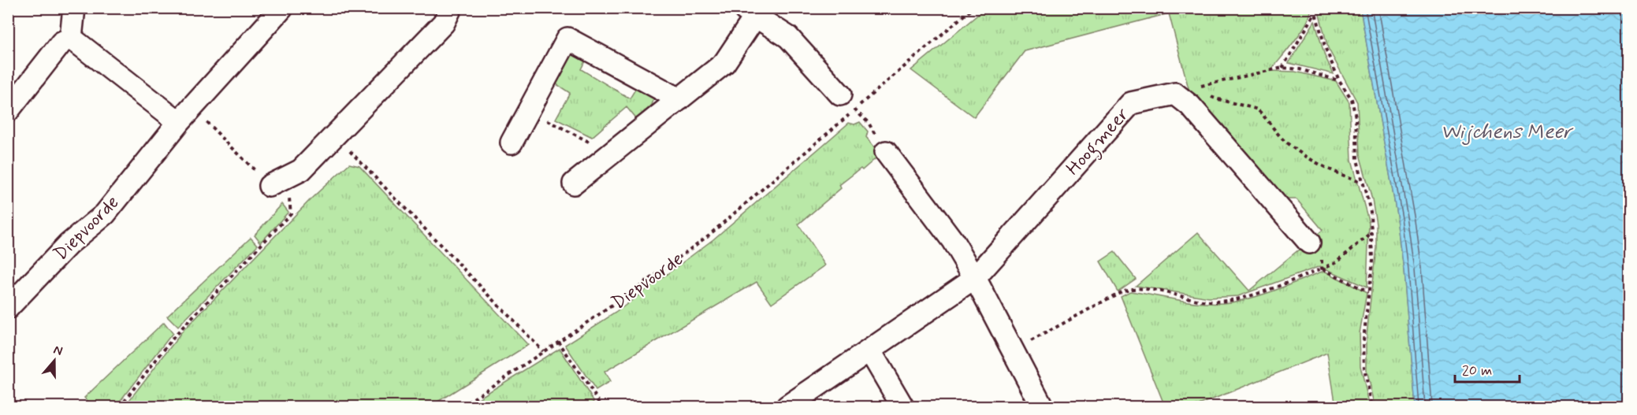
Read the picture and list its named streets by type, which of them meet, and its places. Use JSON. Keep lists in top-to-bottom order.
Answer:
{
  "streets": {
    "street": ["Hoogmeer", "Diepvoorde"]
  },
  "water": ["Wijchens Meer"],
  "scale_bar": "20 m",
  "north": "top"
}
